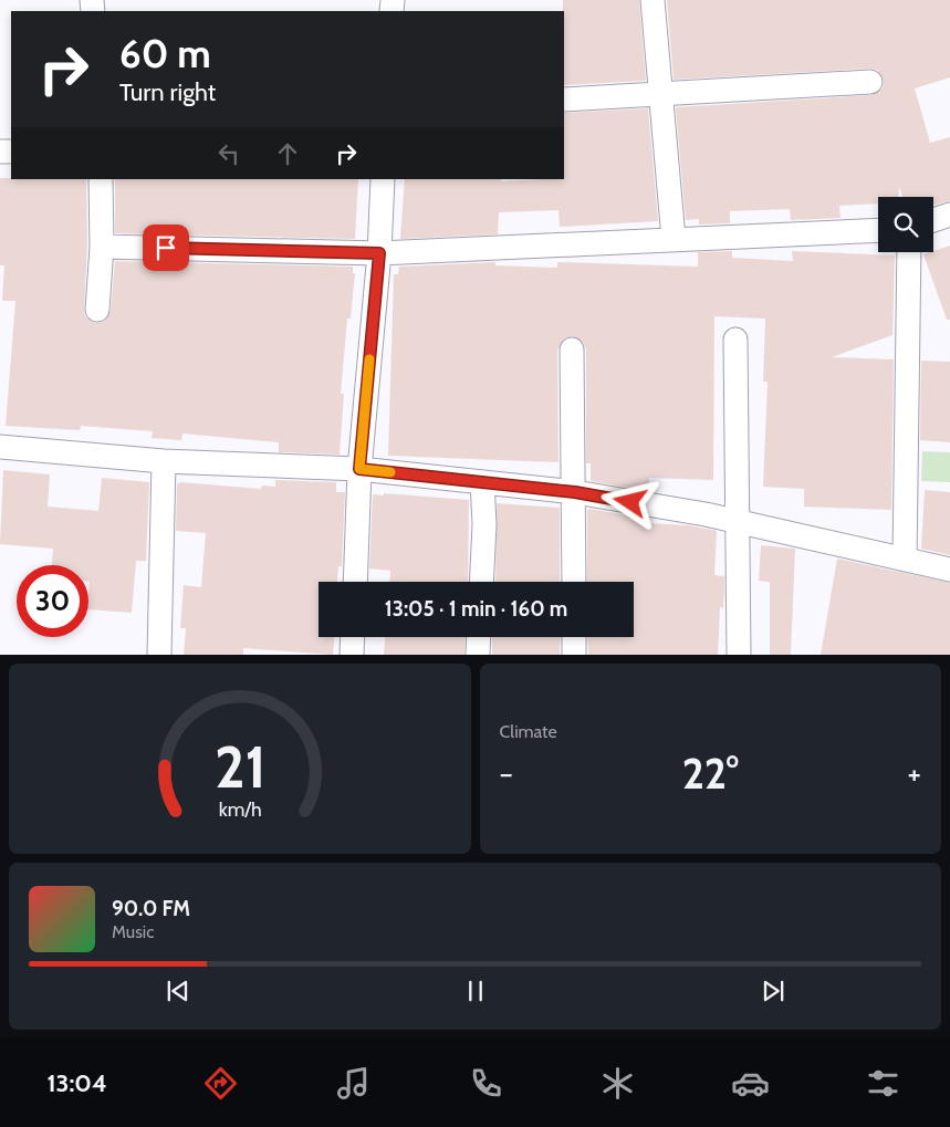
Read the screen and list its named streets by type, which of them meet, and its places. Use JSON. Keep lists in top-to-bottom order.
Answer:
{
  "page": {
    "turn": ["60 m", "Turn right"],
    "limit": "30",
    "trip": "13:05 · 1 min · 160 m",
    "tile": "Climate",
    "heat": ["−", "22°", "+"],
    "song": ["90.0 FM", "Music"],
    "tabs": "13:04",
    "gauge": ["21", "km/h"]
  }
}
